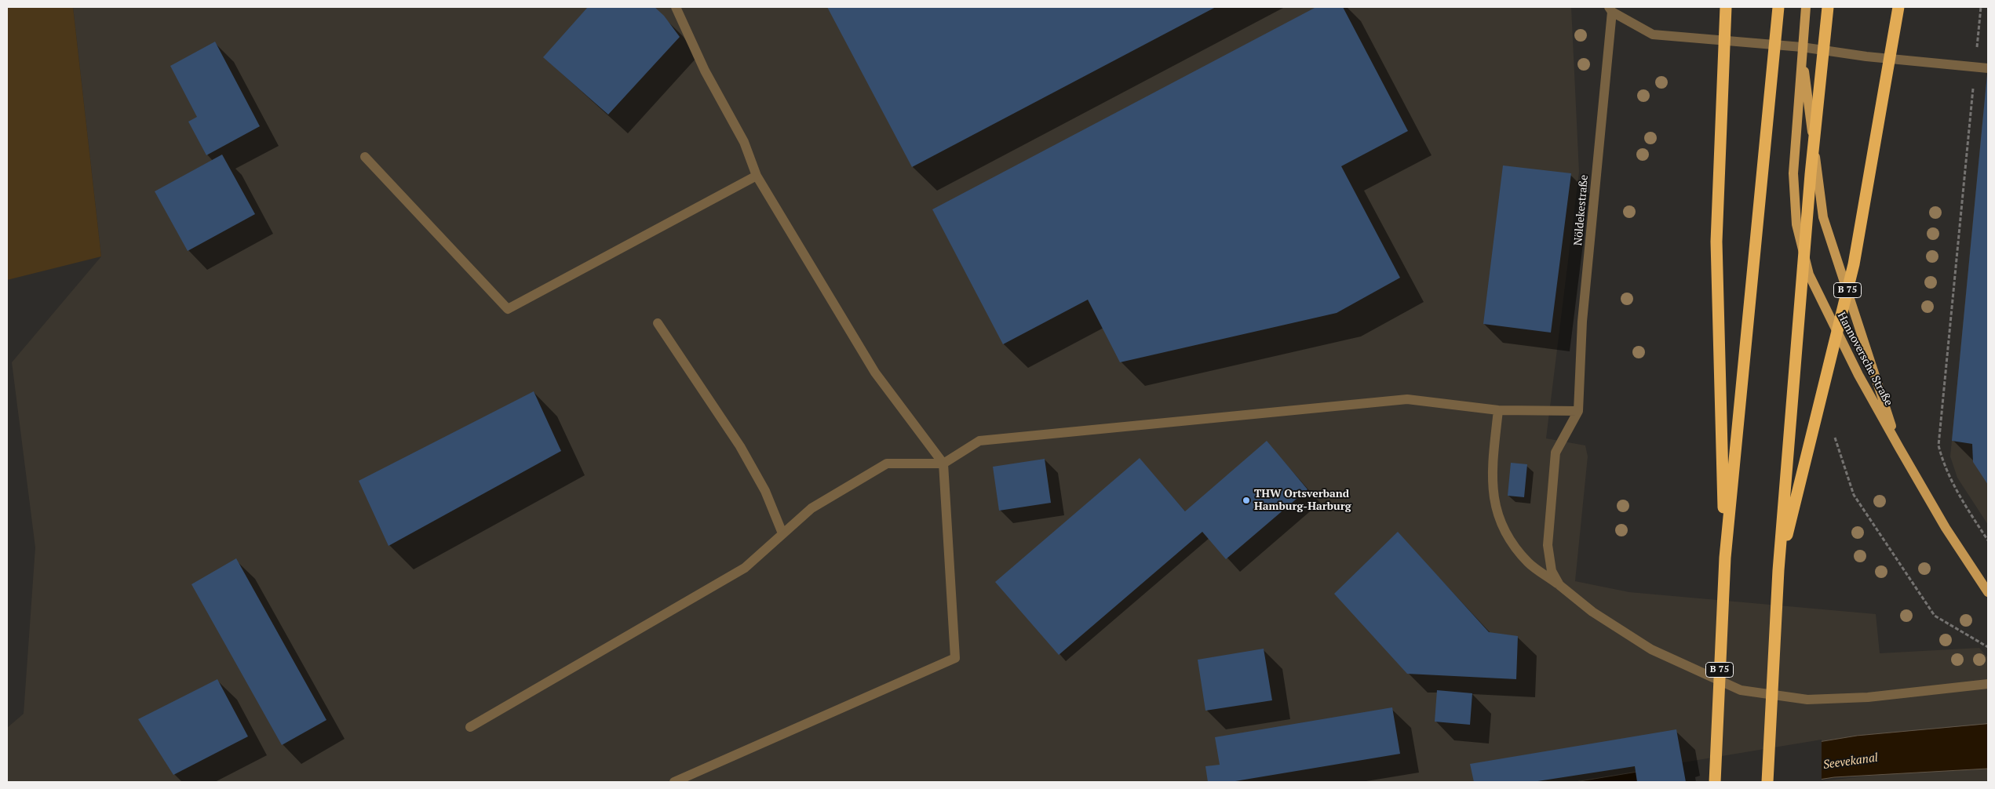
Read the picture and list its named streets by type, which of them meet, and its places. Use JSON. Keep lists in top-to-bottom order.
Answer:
{
  "streets": {
    "highway": ["B 75"],
    "main road": ["Hannoversche Straße"],
    "street": ["Nöldekestraße"]
  },
  "crossings": [
    ["Nöldekestraße", "Hannoversche Straße"]
  ],
  "water": ["Seevekanal"],
  "places": ["THW Ortsverband Hamburg-Harburg"]
}
